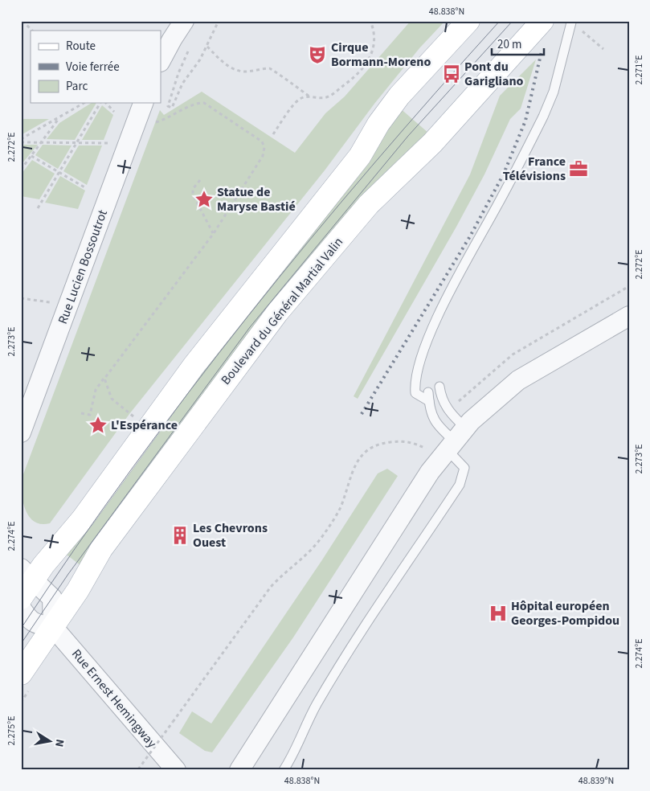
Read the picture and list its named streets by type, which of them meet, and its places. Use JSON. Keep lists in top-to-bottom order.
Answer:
{
  "streets": {
    "main road": ["Boulevard du Général Martial Valin"],
    "street": ["Rue Lucien Bossoutrot", "Rue Ernest Hemingway"]
  },
  "crossings": [
    ["Boulevard du Général Martial Valin", "Rue Ernest Hemingway"]
  ],
  "places": {
    "theatre": ["Cirque Bormann-Moreno"],
    "bus stop": ["Pont du Garigliano"],
    "office": ["France Télévisions"],
    "place": ["Statue de Maryse Bastié", "L'Espérance"],
    "building": ["Les Chevrons Ouest"],
    "hospital": ["Hôpital européen Georges-Pompidou"]
  },
  "legend": ["Route", "Voie ferrée", "Parc"],
  "scale_bar": "20 m",
  "north": "right",
  "coordinates": [
    "48.838°N",
    "2.271°E",
    "2.272°E",
    "2.273°E",
    "2.274°E",
    "2.275°E",
    "48.839°N"
  ]
}
